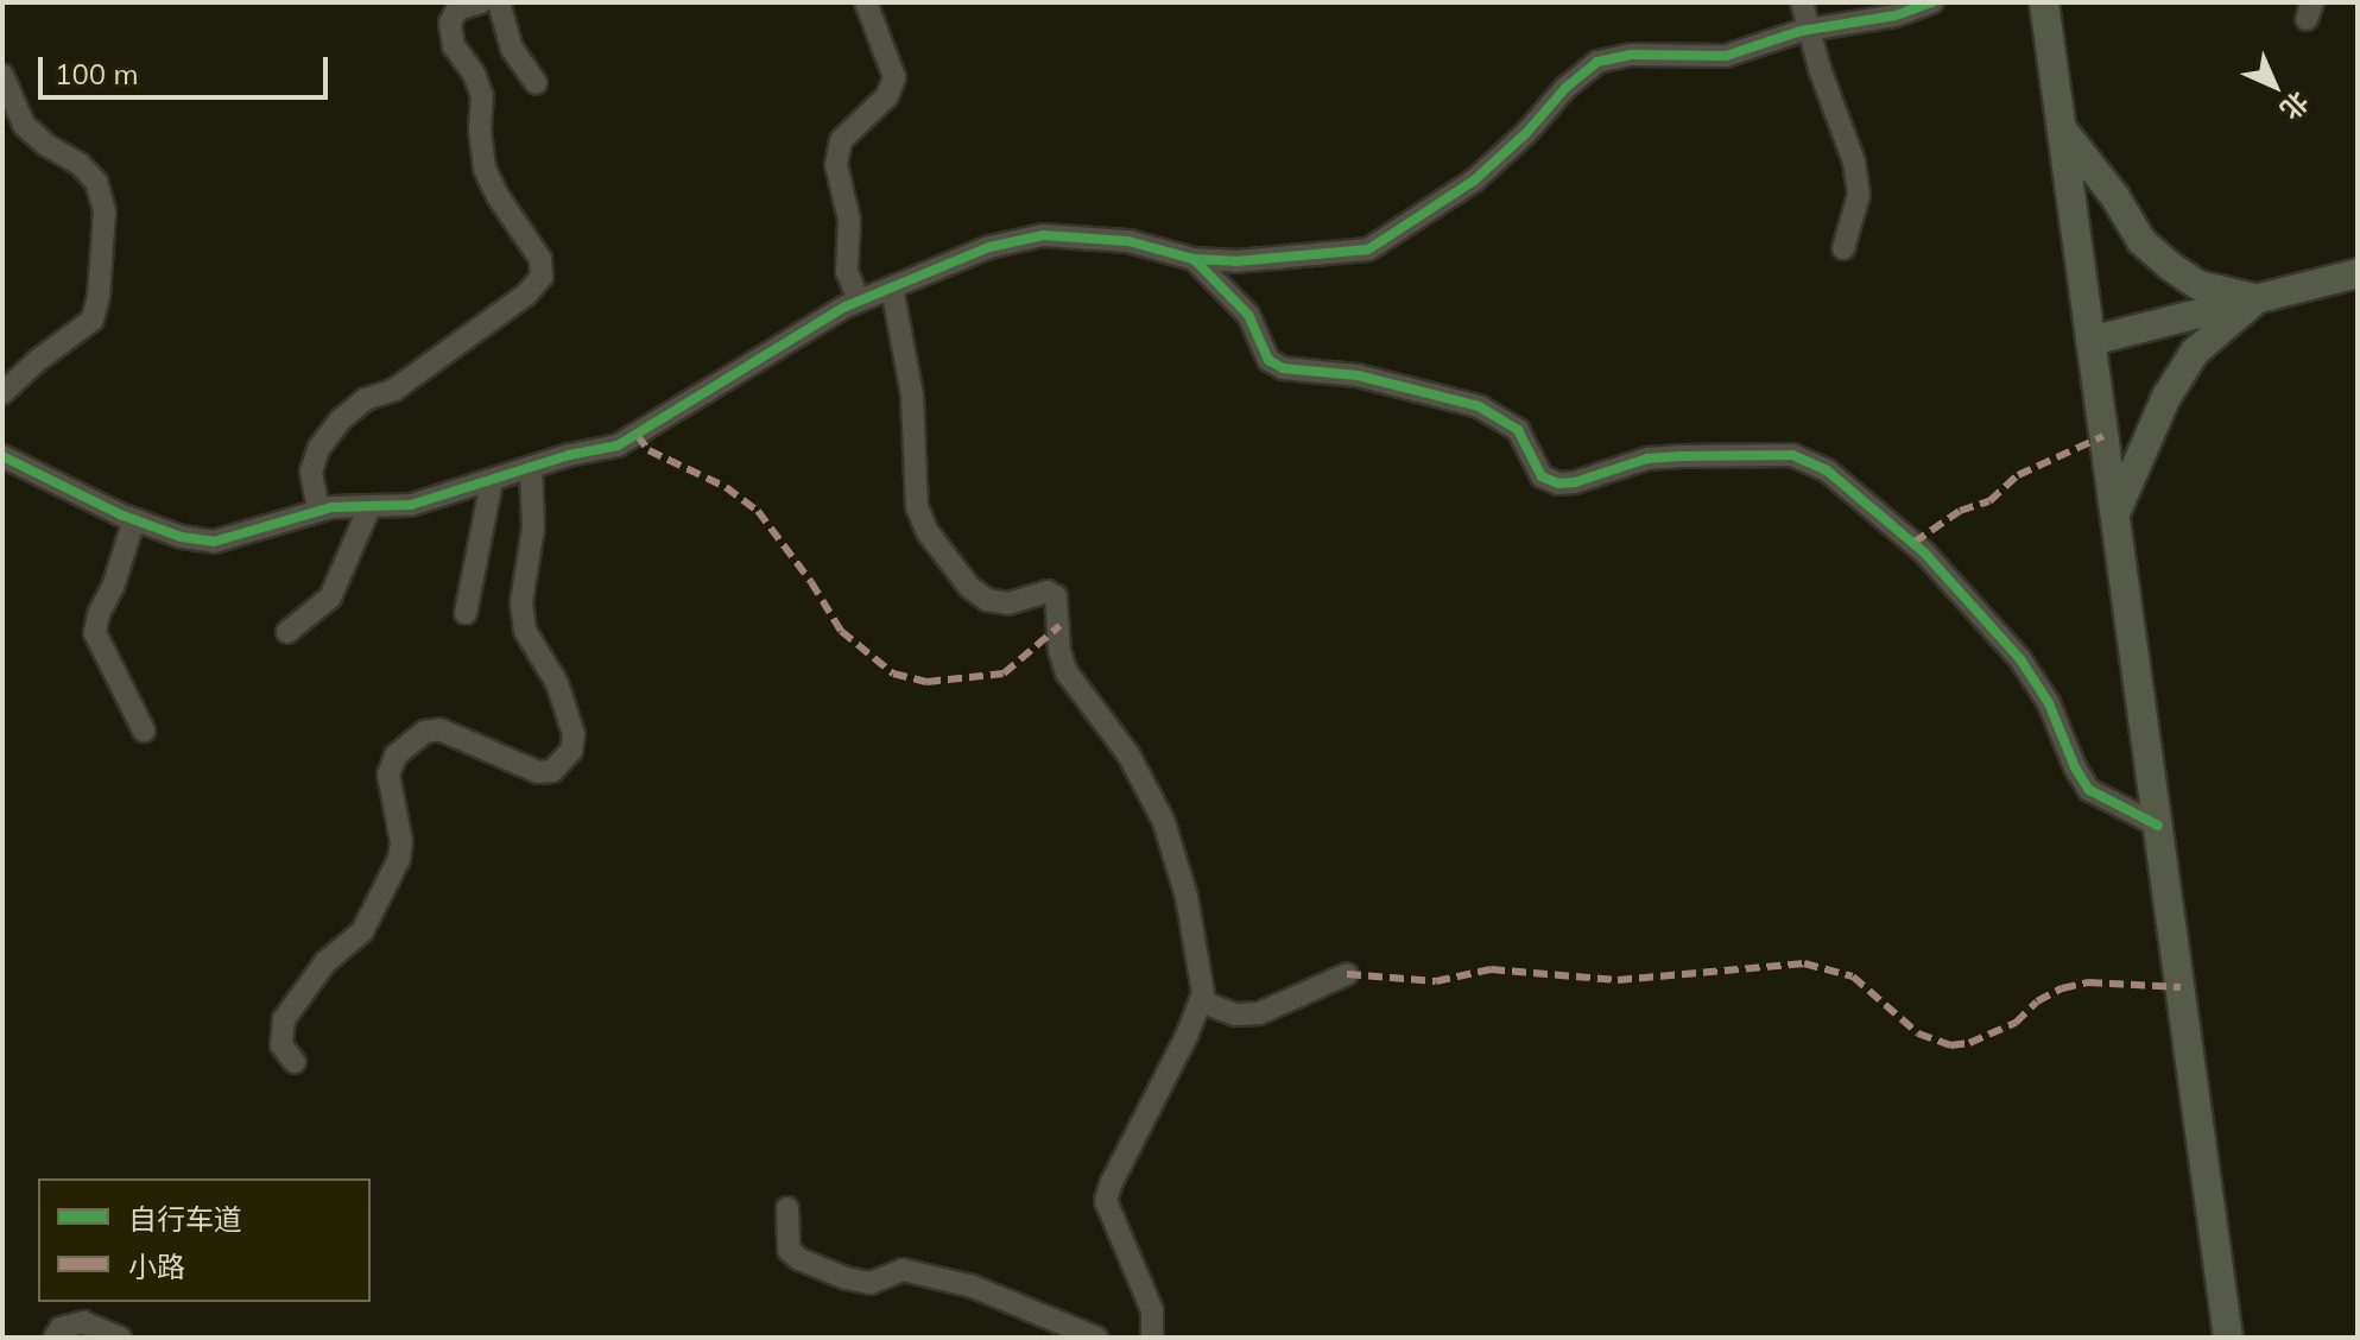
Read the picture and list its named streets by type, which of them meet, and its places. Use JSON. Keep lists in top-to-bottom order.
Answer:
{
  "legend": ["自行车道", "小路"],
  "scale_bar": "100 m",
  "north": "bottom right"
}
